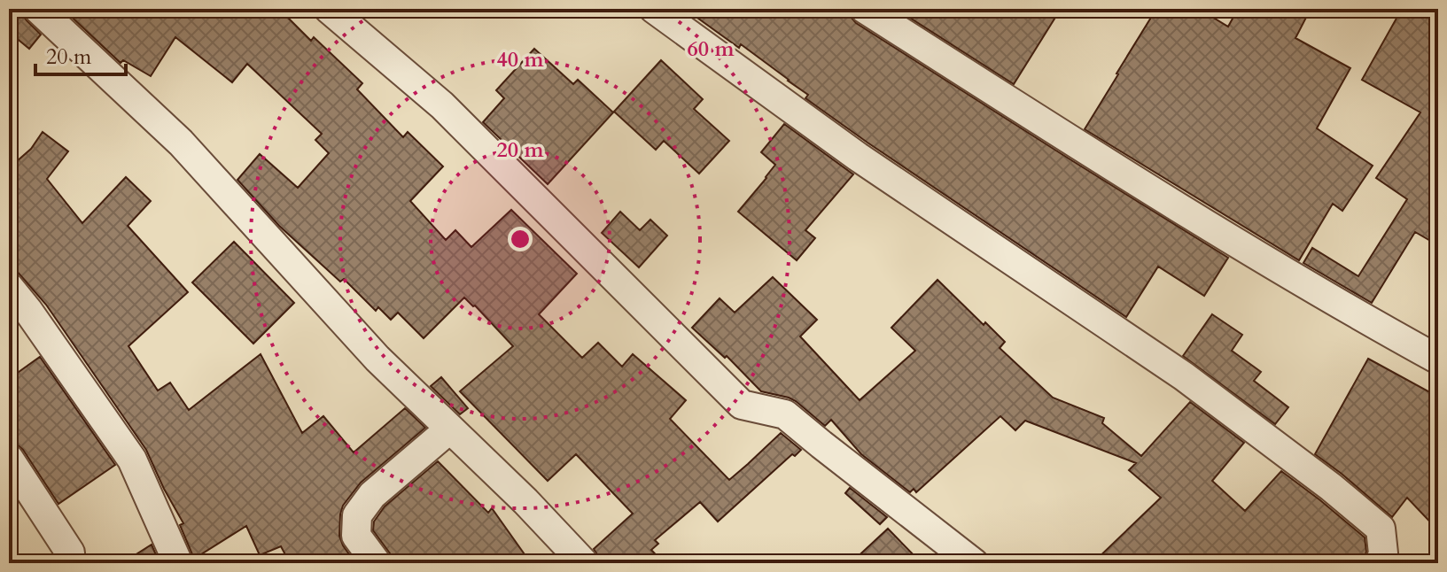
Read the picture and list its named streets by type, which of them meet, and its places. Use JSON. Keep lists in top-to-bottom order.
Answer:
{
  "scale_bar": "20 m",
  "rings": ["60 m", "40 m", "20 m"]
}
